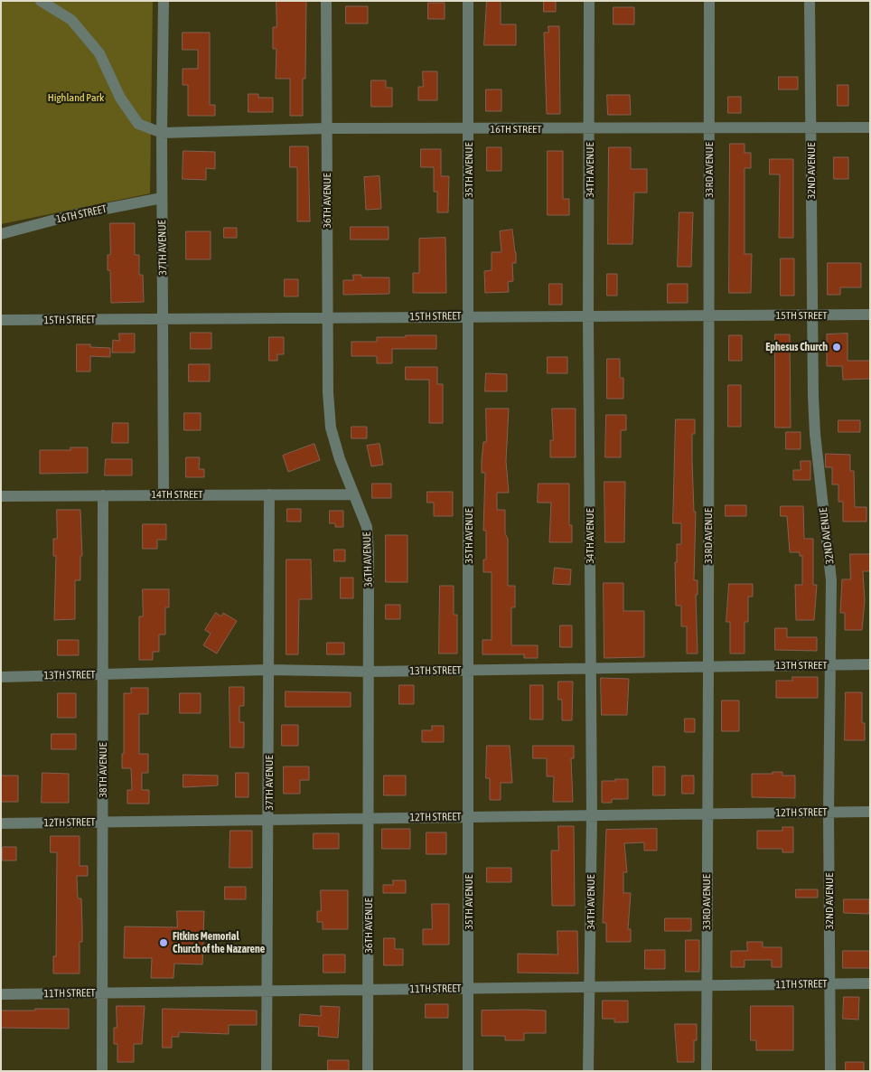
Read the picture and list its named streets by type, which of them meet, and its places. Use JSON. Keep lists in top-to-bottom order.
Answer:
{
  "streets": {
    "street": [
      "16TH STREET",
      "35TH AVENUE",
      "34TH AVENUE",
      "33RD AVENUE",
      "32ND AVENUE",
      "36TH AVENUE",
      "37TH AVENUE",
      "15TH STREET",
      "14TH STREET",
      "13TH STREET",
      "38TH AVENUE",
      "12TH STREET",
      "11TH STREET"
    ]
  },
  "crossings": [
    ["16TH STREET", "35TH AVENUE"],
    ["16TH STREET", "34TH AVENUE"],
    ["16TH STREET", "33RD AVENUE"],
    ["16TH STREET", "32ND AVENUE"],
    ["16TH STREET", "36TH AVENUE"],
    ["16TH STREET", "37TH AVENUE"],
    ["35TH AVENUE", "15TH STREET"],
    ["35TH AVENUE", "13TH STREET"],
    ["35TH AVENUE", "12TH STREET"],
    ["35TH AVENUE", "11TH STREET"],
    ["34TH AVENUE", "15TH STREET"],
    ["34TH AVENUE", "13TH STREET"],
    ["34TH AVENUE", "12TH STREET"],
    ["34TH AVENUE", "11TH STREET"],
    ["33RD AVENUE", "15TH STREET"],
    ["33RD AVENUE", "13TH STREET"],
    ["33RD AVENUE", "12TH STREET"],
    ["33RD AVENUE", "11TH STREET"],
    ["32ND AVENUE", "15TH STREET"],
    ["32ND AVENUE", "13TH STREET"],
    ["32ND AVENUE", "12TH STREET"],
    ["32ND AVENUE", "11TH STREET"],
    ["36TH AVENUE", "15TH STREET"],
    ["36TH AVENUE", "14TH STREET"],
    ["36TH AVENUE", "13TH STREET"],
    ["36TH AVENUE", "12TH STREET"],
    ["36TH AVENUE", "11TH STREET"],
    ["37TH AVENUE", "15TH STREET"],
    ["37TH AVENUE", "14TH STREET"],
    ["37TH AVENUE", "13TH STREET"],
    ["37TH AVENUE", "12TH STREET"],
    ["37TH AVENUE", "11TH STREET"],
    ["14TH STREET", "38TH AVENUE"],
    ["13TH STREET", "38TH AVENUE"],
    ["38TH AVENUE", "12TH STREET"],
    ["38TH AVENUE", "11TH STREET"]
  ],
  "parks": ["Highland Park"],
  "places": ["Ephesus Church", "Fitkins Memorial Church of the Nazarene"]
}
